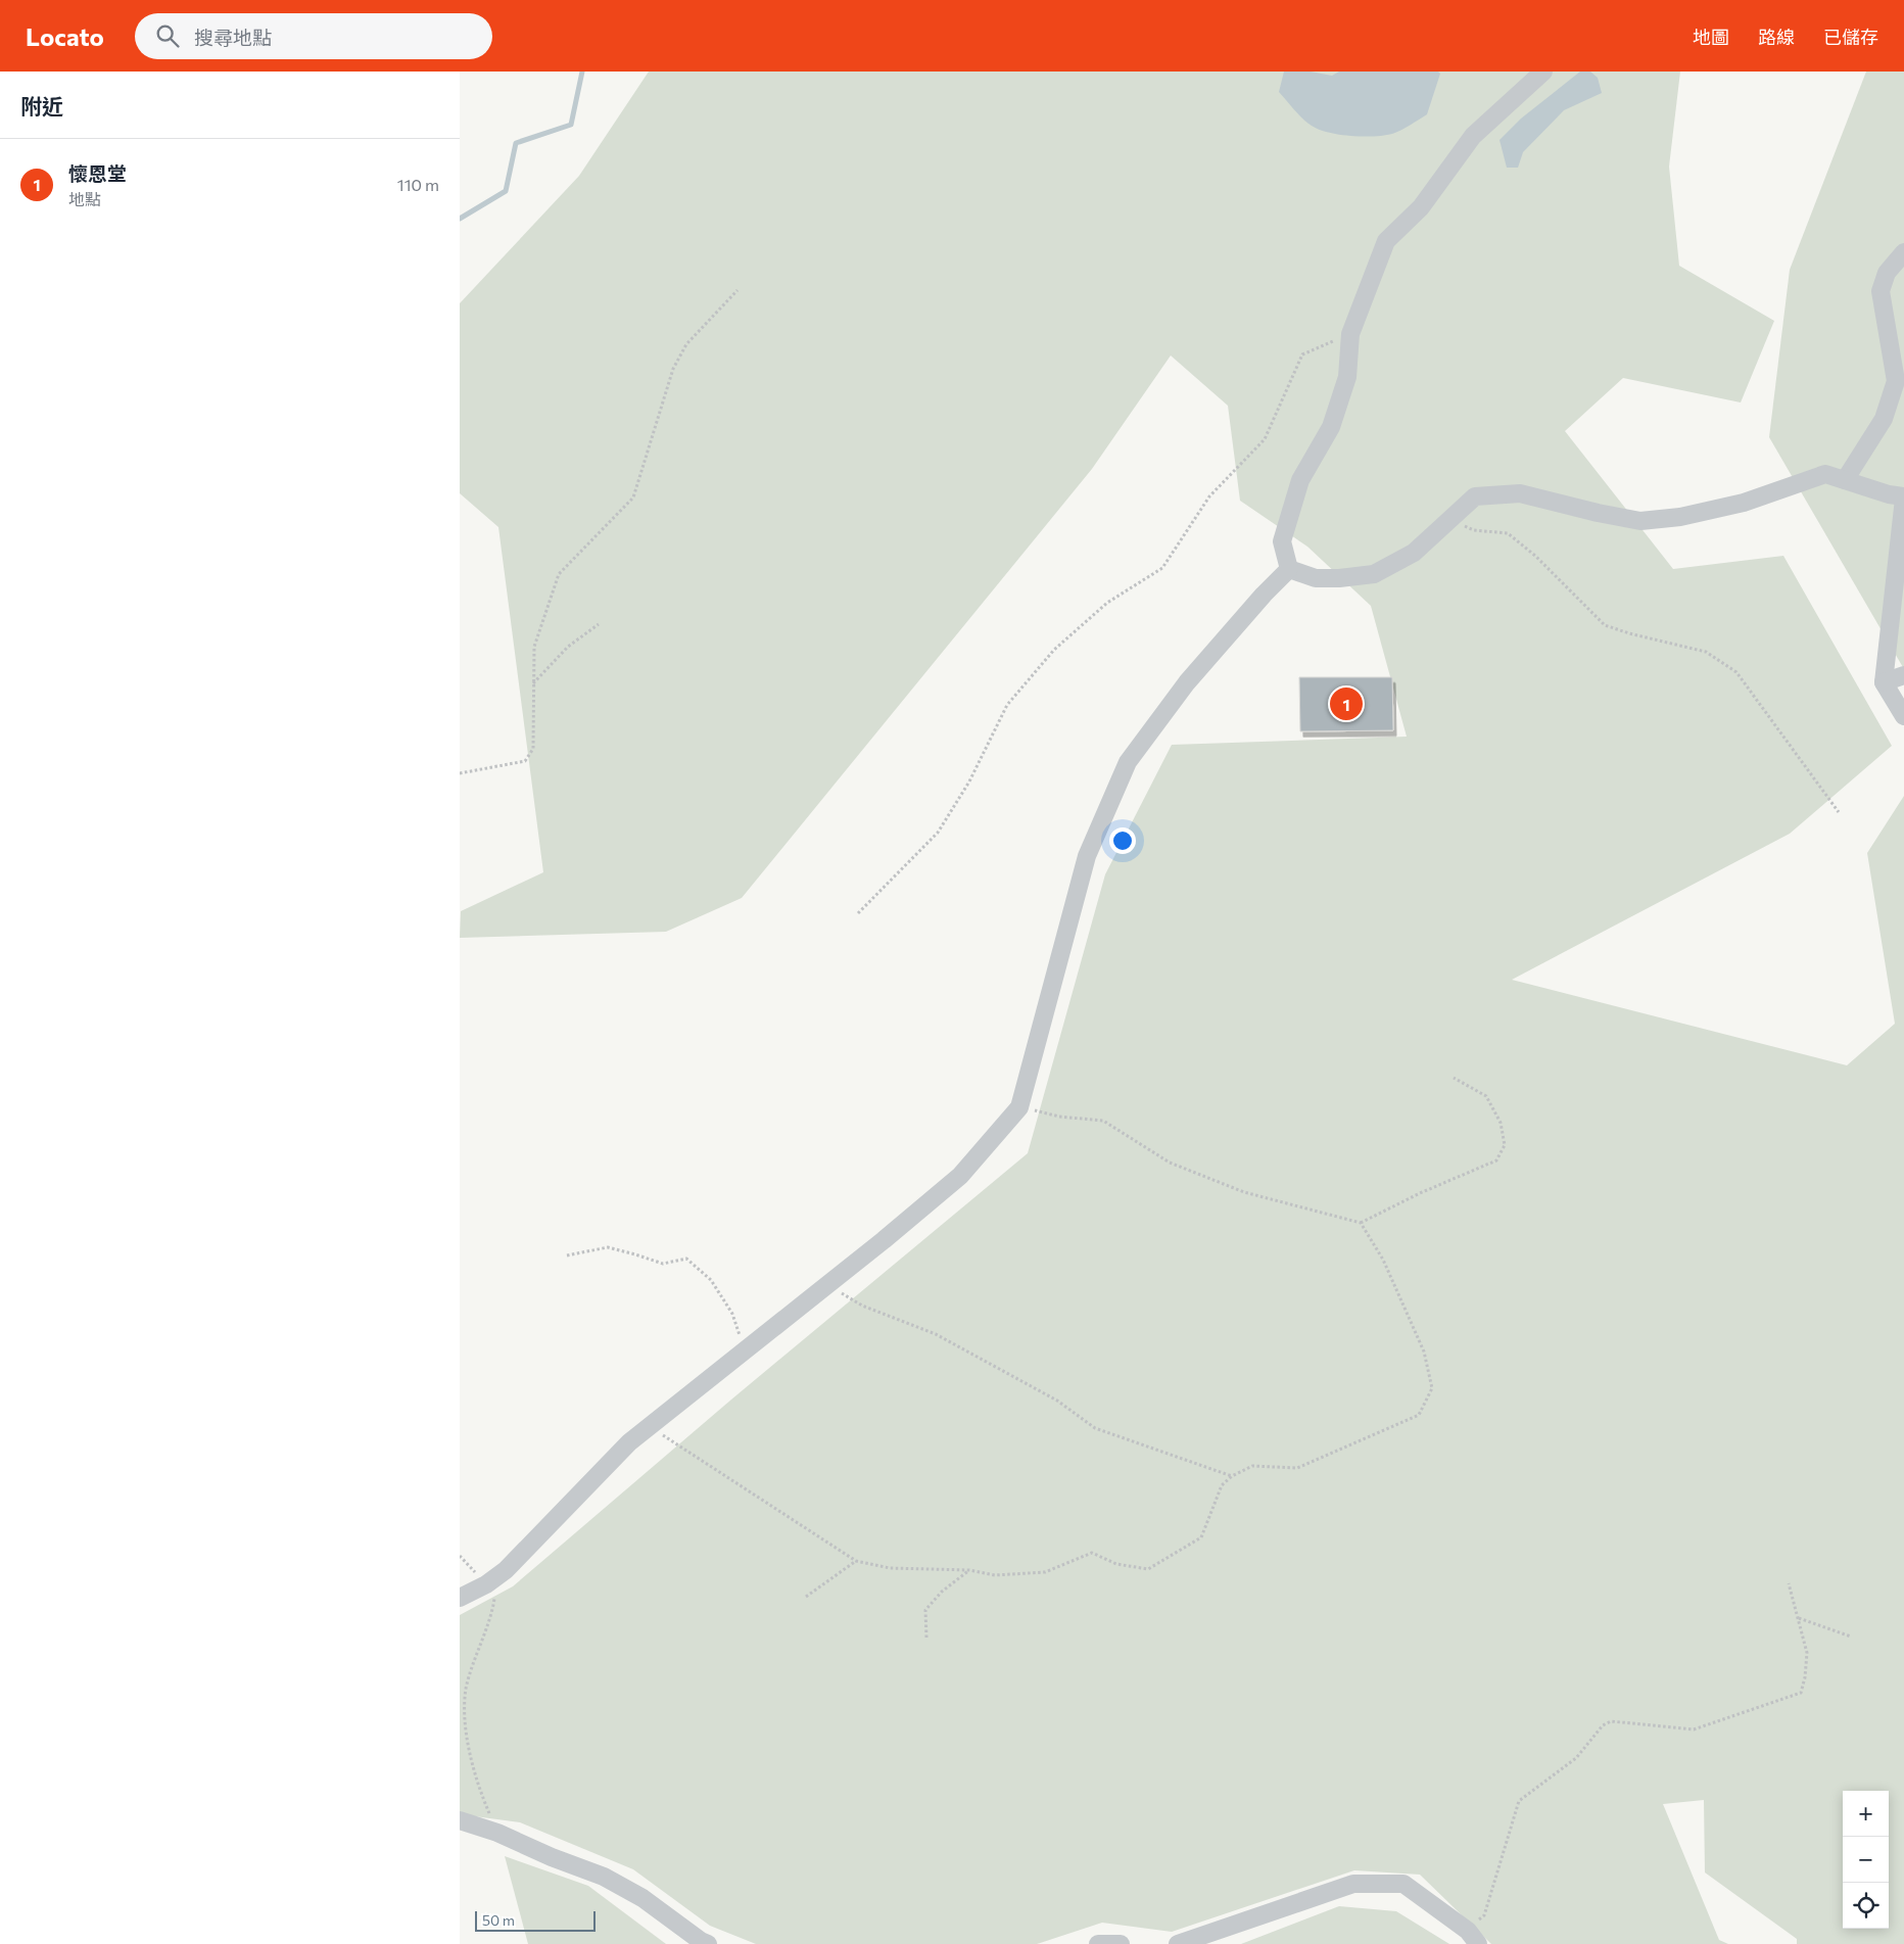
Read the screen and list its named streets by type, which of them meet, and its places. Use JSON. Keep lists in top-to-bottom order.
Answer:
{
  "scale_bar": "50 m",
  "page": {
    "header": "Locato",
    "search": "搜尋地點",
    "nav": ["地圖", "路線", "已儲存"],
    "heading": "附近",
    "list": [
      {
        "mark": "1",
        "name": "懷恩堂",
        "note": "地點",
        "value": "110 m"
      }
    ],
    "pins": "1",
    "map_buttons": ["+", "−"],
    "scale": "50 m"
  }
}
